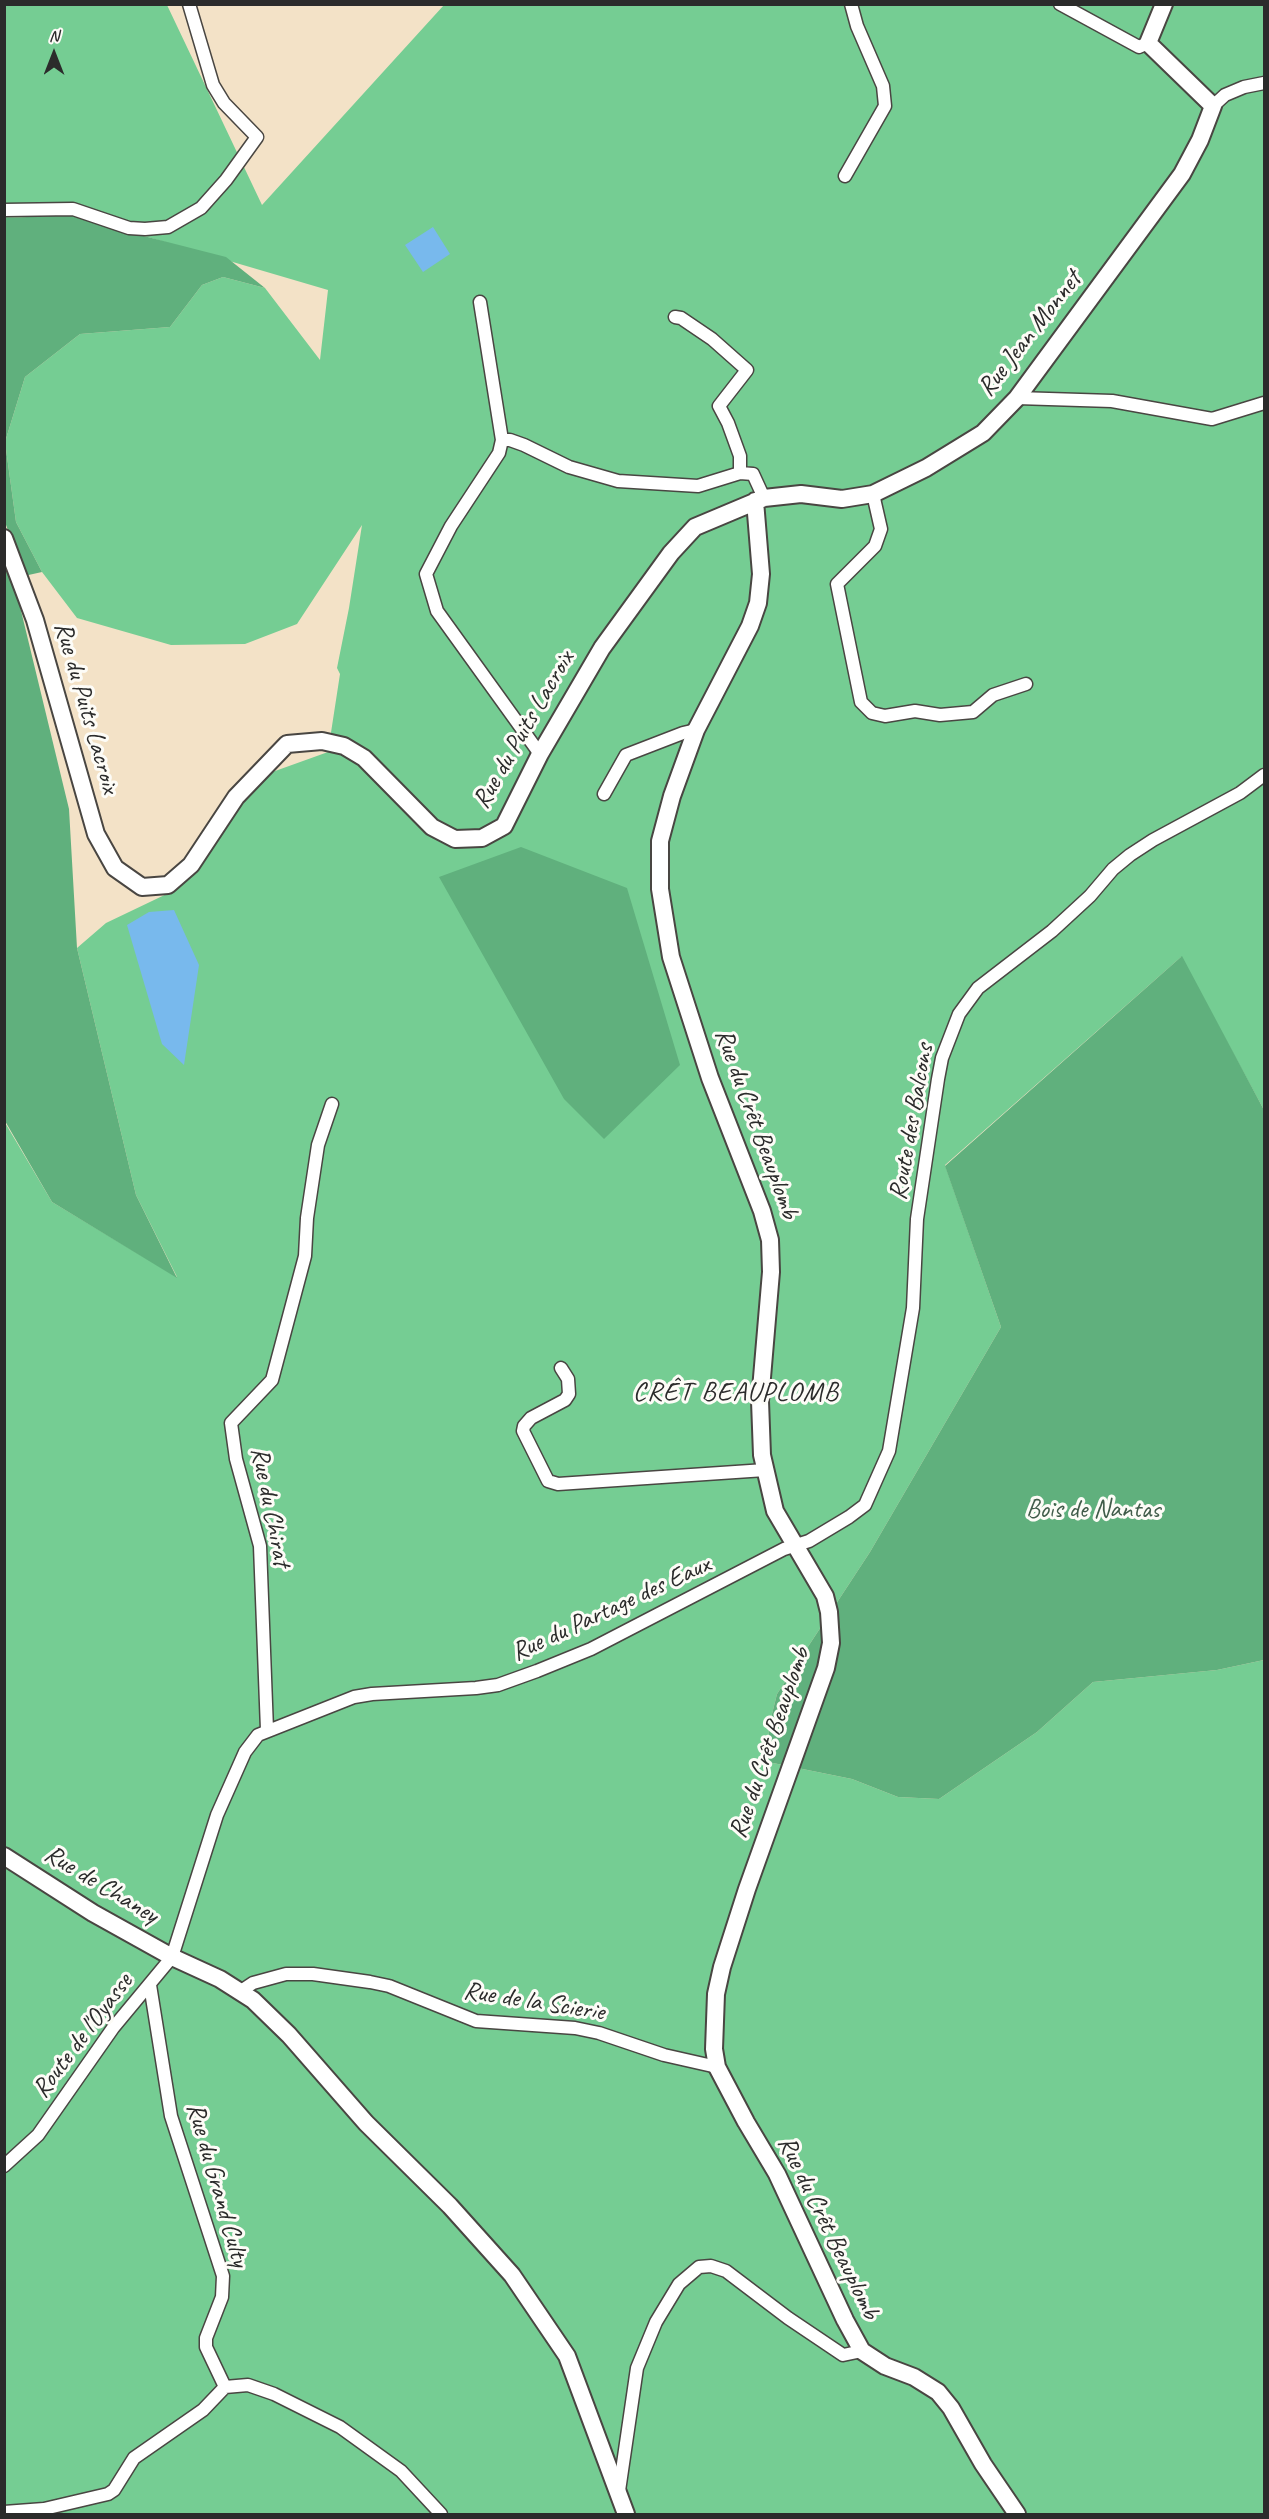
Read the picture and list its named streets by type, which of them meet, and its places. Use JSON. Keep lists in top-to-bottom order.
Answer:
{
  "streets": {
    "street": [
      "Rue Jean Monnet",
      "Rue du Puits Lacroix",
      "Route des Balcons",
      "Rue du Crêt Beauplomb",
      "Rue du Chirat",
      "Rue du Partage des Eaux",
      "Rue de Chaney",
      "Rue de la Scierie",
      "Route de l'Oyasse",
      "Rue du Grand Culty"
    ]
  },
  "crossings": [
    ["Rue Jean Monnet", "Rue du Puits Lacroix"],
    ["Rue Jean Monnet", "Rue du Crêt Beauplomb"],
    ["Rue du Puits Lacroix", "Rue du Crêt Beauplomb"],
    ["Route des Balcons", "Rue du Crêt Beauplomb"],
    ["Route des Balcons", "Rue du Partage des Eaux"],
    ["Rue du Crêt Beauplomb", "Rue du Partage des Eaux"],
    ["Rue du Crêt Beauplomb", "Rue de la Scierie"],
    ["Rue du Chirat", "Rue du Partage des Eaux"],
    ["Rue de Chaney", "Rue de la Scierie"],
    ["Rue de Chaney", "Route de l'Oyasse"],
    ["Route de l'Oyasse", "Rue du Grand Culty"]
  ],
  "districts": ["CRÊT BEAUPLOMB"],
  "parks": ["Bois de Nantas"],
  "north": "top"
}
